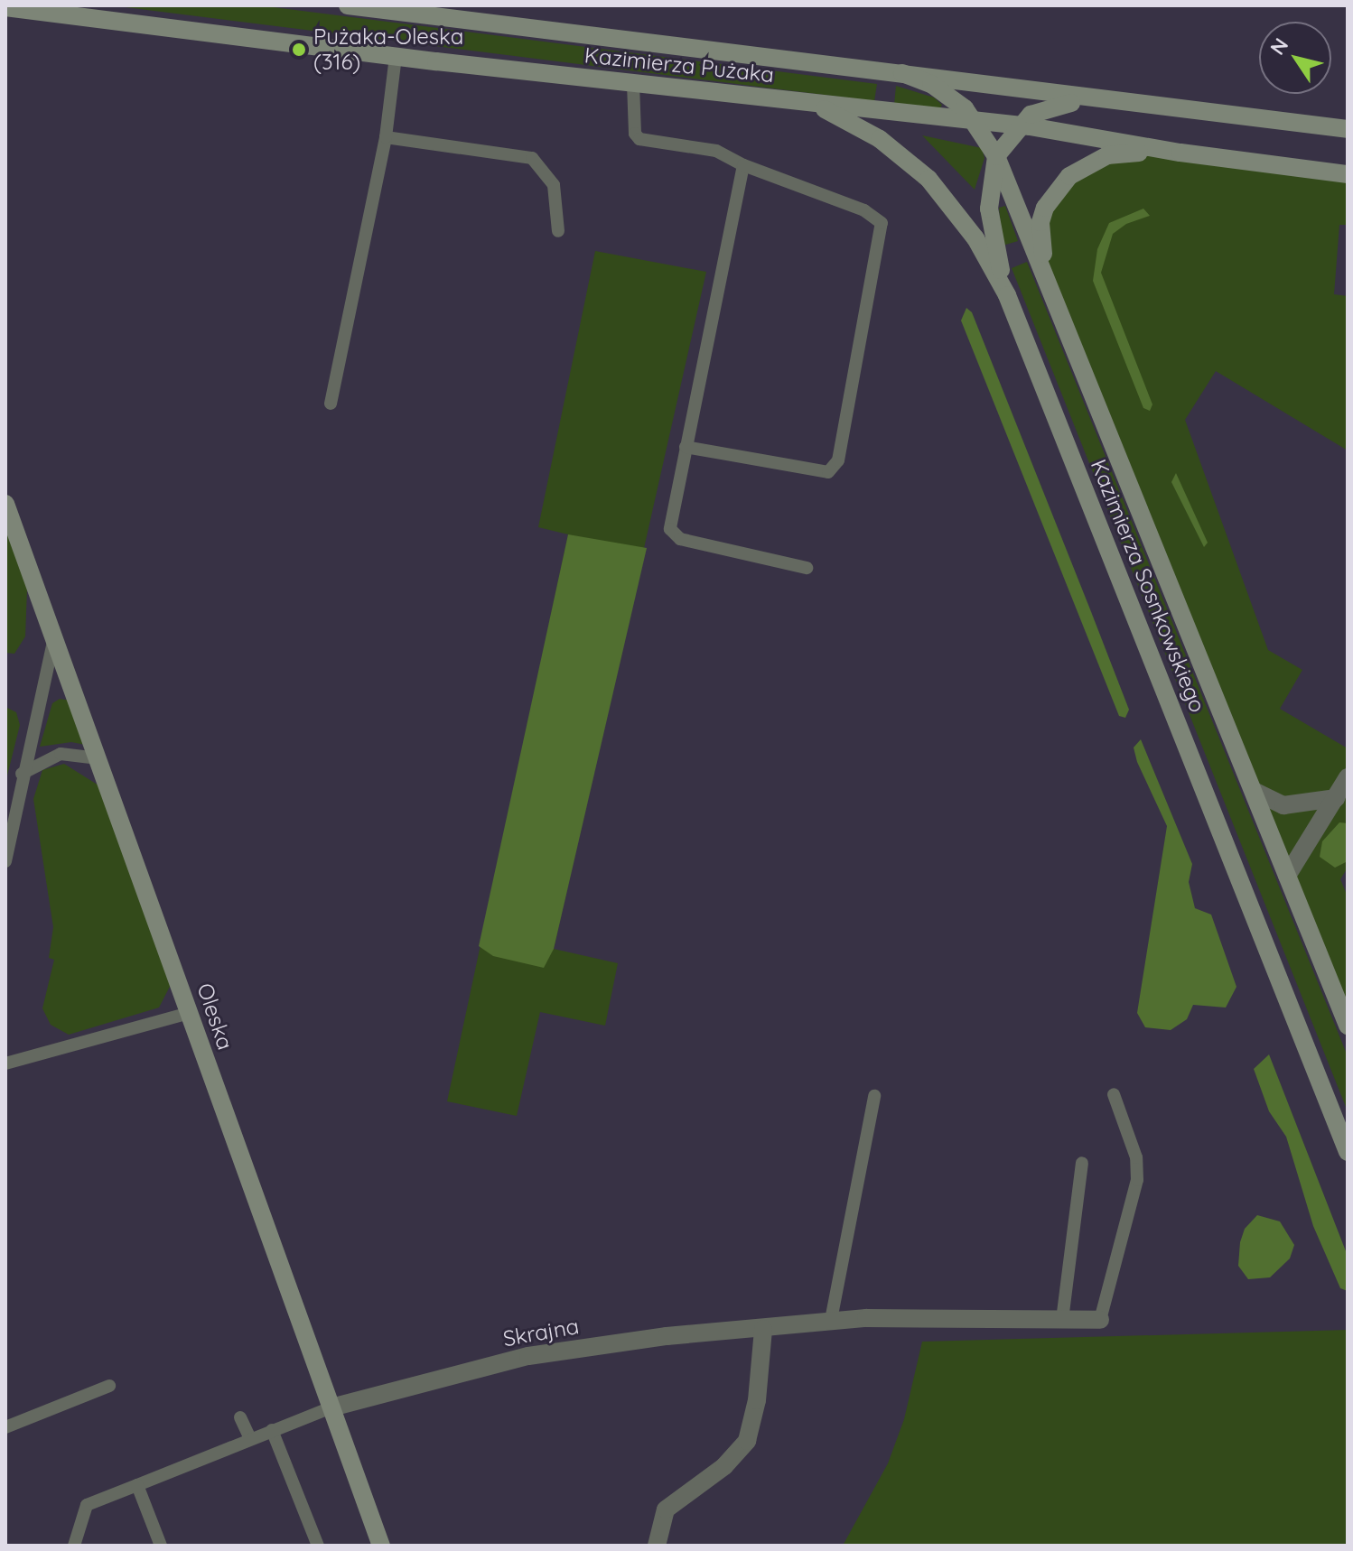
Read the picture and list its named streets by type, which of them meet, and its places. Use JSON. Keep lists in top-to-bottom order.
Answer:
{
  "streets": {
    "street": [
      "Kazimierza Pużaka",
      "Kazimierza Sosnkowskiego",
      "Oleska",
      "Skrajna"
    ]
  },
  "crossings": [
    ["Kazimierza Pużaka", "Kazimierza Sosnkowskiego"],
    ["Oleska", "Skrajna"]
  ],
  "places": ["Pużaka-Oleska (316)"],
  "north": "top left"
}
